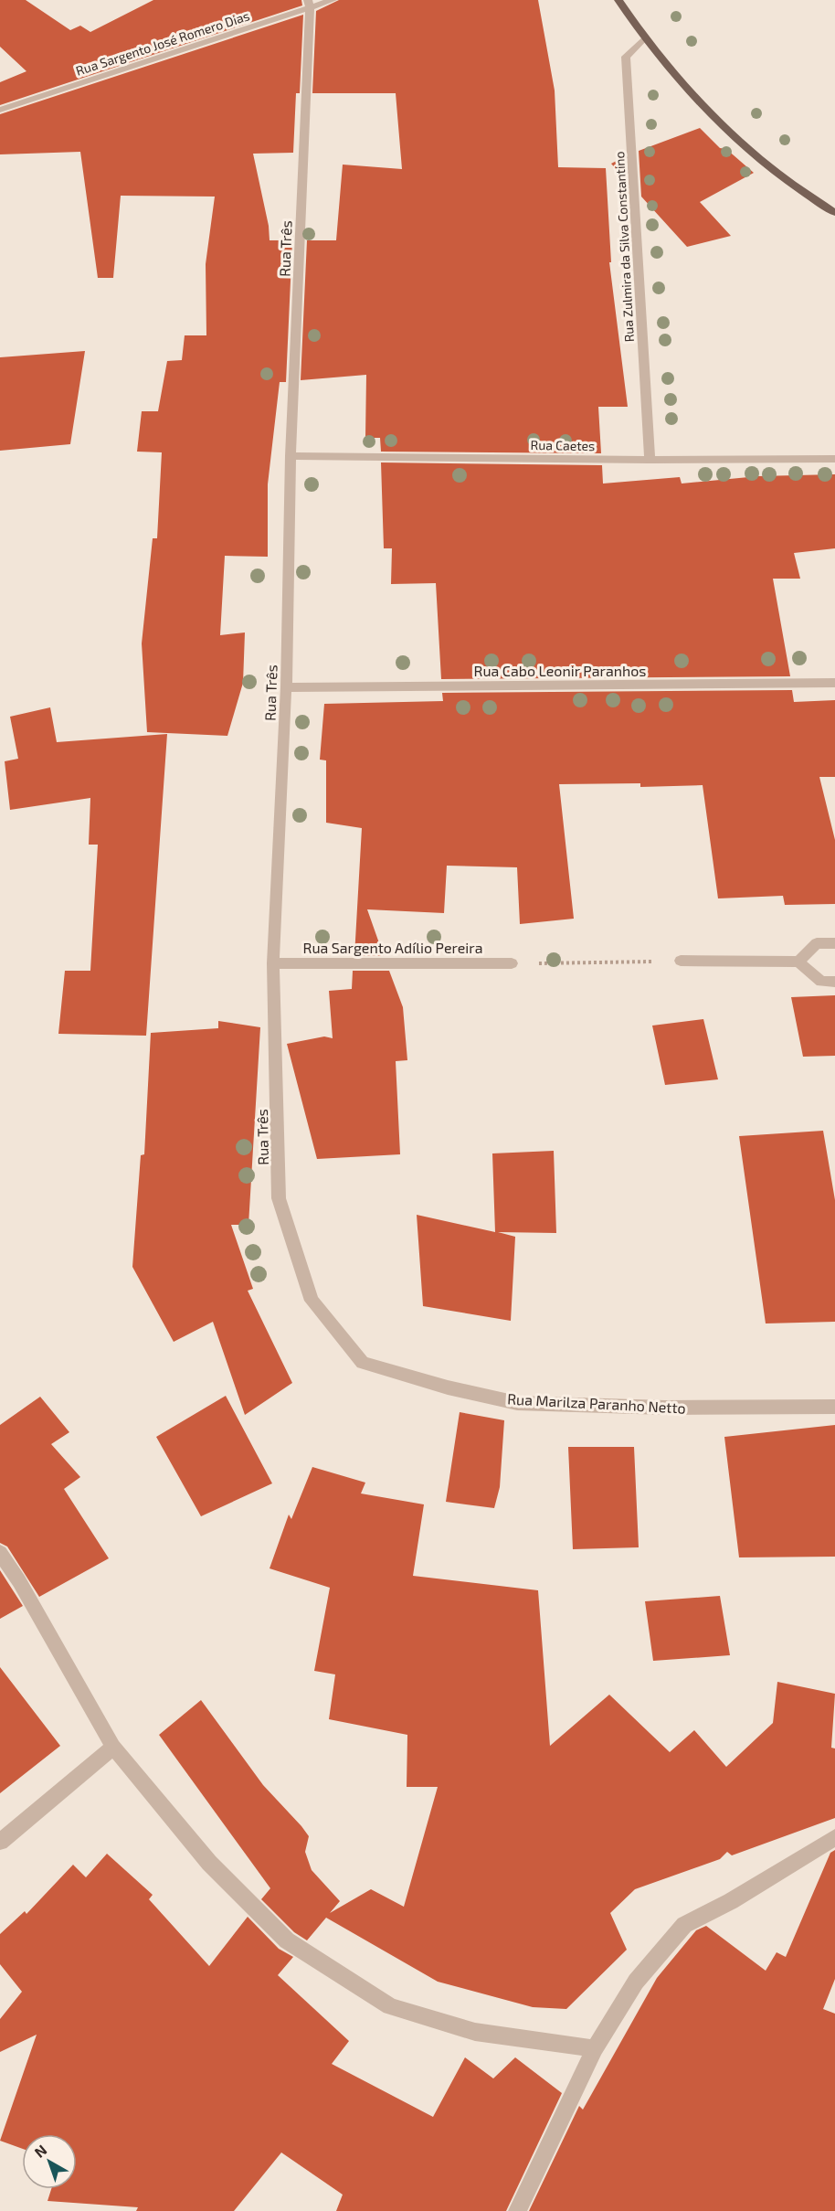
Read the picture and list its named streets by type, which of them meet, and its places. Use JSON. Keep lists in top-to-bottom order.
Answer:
{
  "streets": {
    "street": [
      "Rua Sargento José Romero Dias",
      "Rua Zulmira da Silva Constantino",
      "Rua Três",
      "Rua Caetes",
      "Rua Cabo Leonir Paranhos",
      "Rua Sargento Adílio Pereira",
      "Rua Marilza Paranho Netto"
    ]
  },
  "crossings": [
    ["Rua Sargento José Romero Dias", "Rua Três"],
    ["Rua Zulmira da Silva Constantino", "Rua Caetes"],
    ["Rua Três", "Rua Caetes"],
    ["Rua Três", "Rua Cabo Leonir Paranhos"],
    ["Rua Três", "Rua Sargento Adílio Pereira"],
    ["Rua Três", "Rua Marilza Paranho Netto"]
  ],
  "north": "top left"
}
